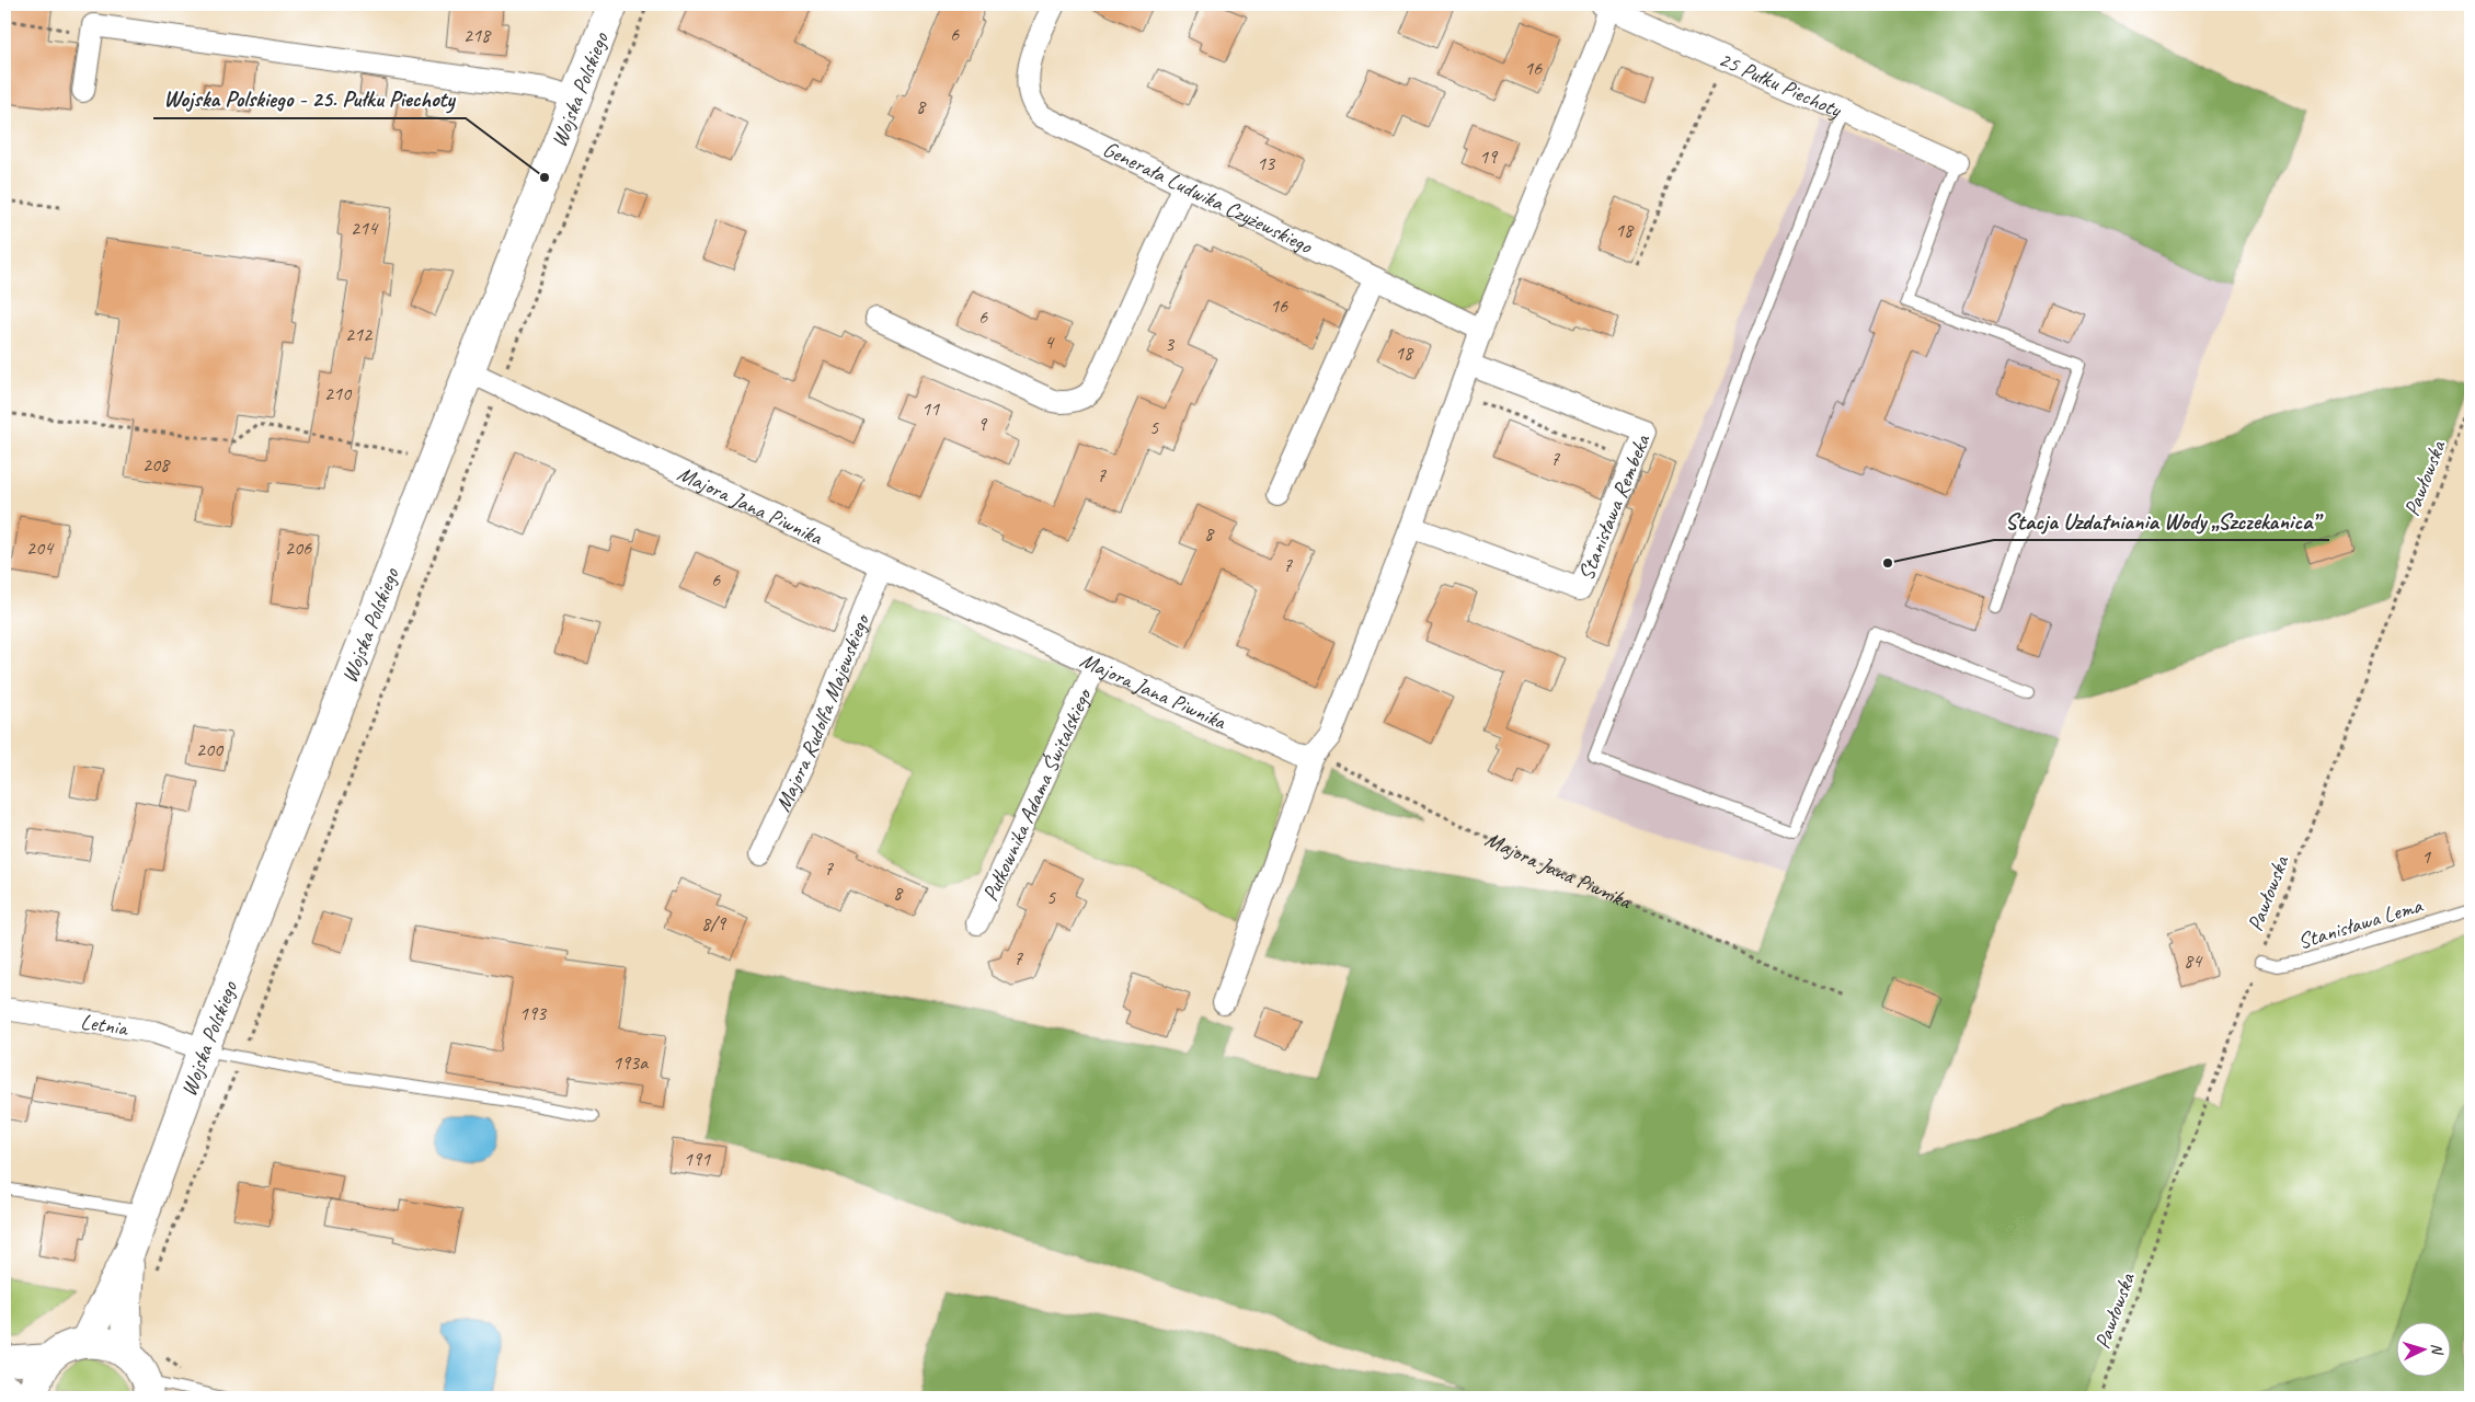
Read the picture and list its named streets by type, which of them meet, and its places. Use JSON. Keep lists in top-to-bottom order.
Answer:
{
  "streets": {
    "main road": ["Wojska Polskiego"],
    "street": [
      "25 Pułku Piechoty",
      "Generała Ludwika Czyżewskiego",
      "Majora Jana Piwnika",
      "Stanisława Rembeka",
      "Majora Rudolfa Majewskiego",
      "Pułkownika Adama Świtalskiego",
      "Letnia"
    ],
    "lane": ["Stanisława Lema"],
    "path": ["Pawłowska"]
  },
  "crossings": [
    ["Wojska Polskiego", "Majora Jana Piwnika"],
    ["Wojska Polskiego", "Letnia"],
    ["Pawłowska", "Stanisława Lema"],
    ["Majora Jana Piwnika", "Majora Rudolfa Majewskiego"],
    ["Majora Jana Piwnika", "Pułkownika Adama Świtalskiego"]
  ],
  "places": ["Wojska Polskiego - 25. Pułku Piechoty", "Stacja Uzdatniania Wody „Szczekanica”"],
  "house_numbers": [
    "6",
    "218",
    "16",
    "8",
    "19",
    "13",
    "214",
    "18",
    "16",
    "6",
    "212",
    "4",
    "3",
    "18",
    "210",
    "11",
    "9",
    "5",
    "7",
    "208",
    "7",
    "8",
    "204",
    "206",
    "7",
    "6",
    "200",
    "1",
    "7",
    "8",
    "5",
    "8/9",
    "7",
    "84",
    "193",
    "193a",
    "191"
  ],
  "north": "right"
}
